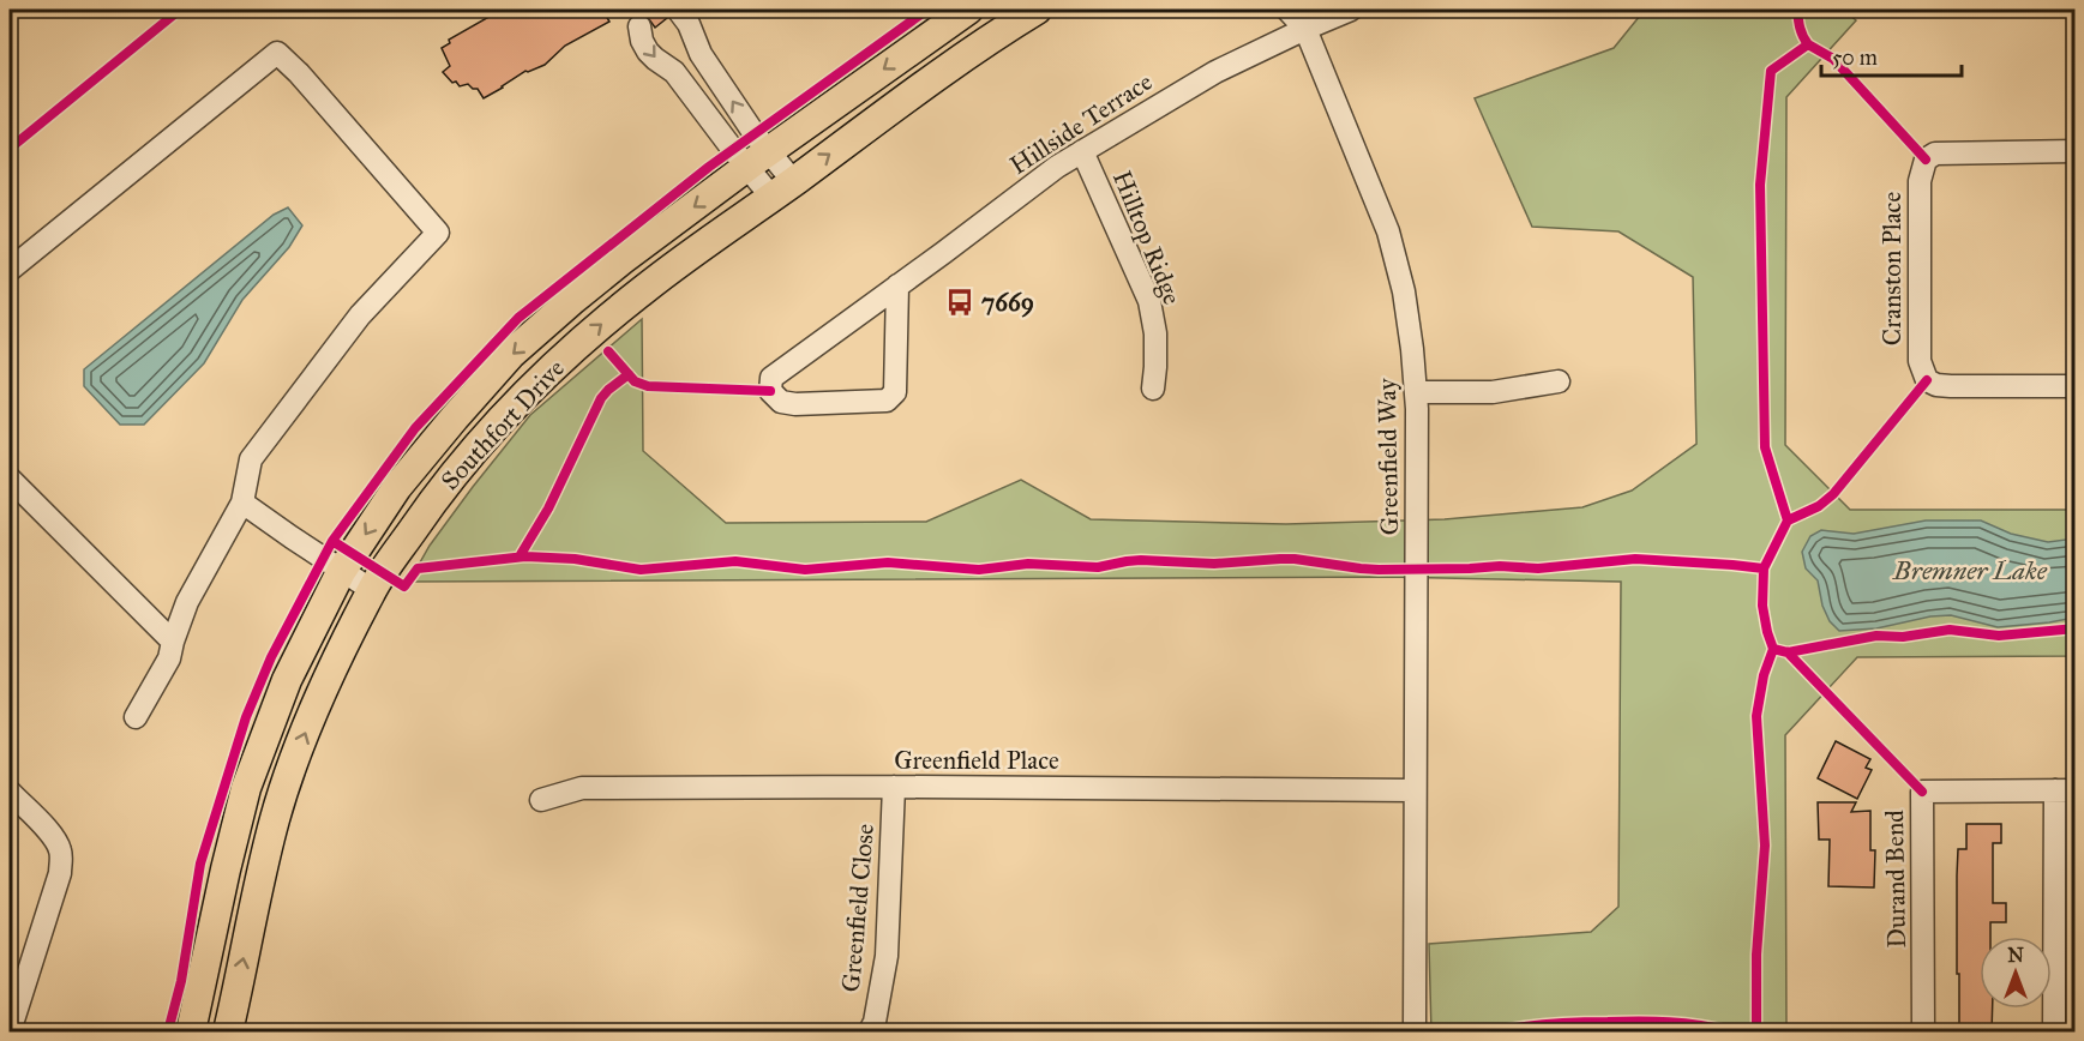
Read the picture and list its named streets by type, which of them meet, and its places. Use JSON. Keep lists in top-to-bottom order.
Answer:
{
  "streets": {
    "main road": ["Southfort Drive"],
    "street": [
      "Hillside Terrace",
      "Hilltop Ridge",
      "Cranston Place",
      "Greenfield Way",
      "Greenfield Place",
      "Durand Bend",
      "Greenfield Close"
    ]
  },
  "crossings": [
    ["Hillside Terrace", "Hilltop Ridge"],
    ["Hillside Terrace", "Greenfield Way"],
    ["Greenfield Way", "Greenfield Place"],
    ["Greenfield Place", "Greenfield Close"]
  ],
  "water": ["Bremner Lake"],
  "places": {
    "bus stop": ["7669"]
  },
  "scale_bar": "50 m",
  "north": "top"
}
